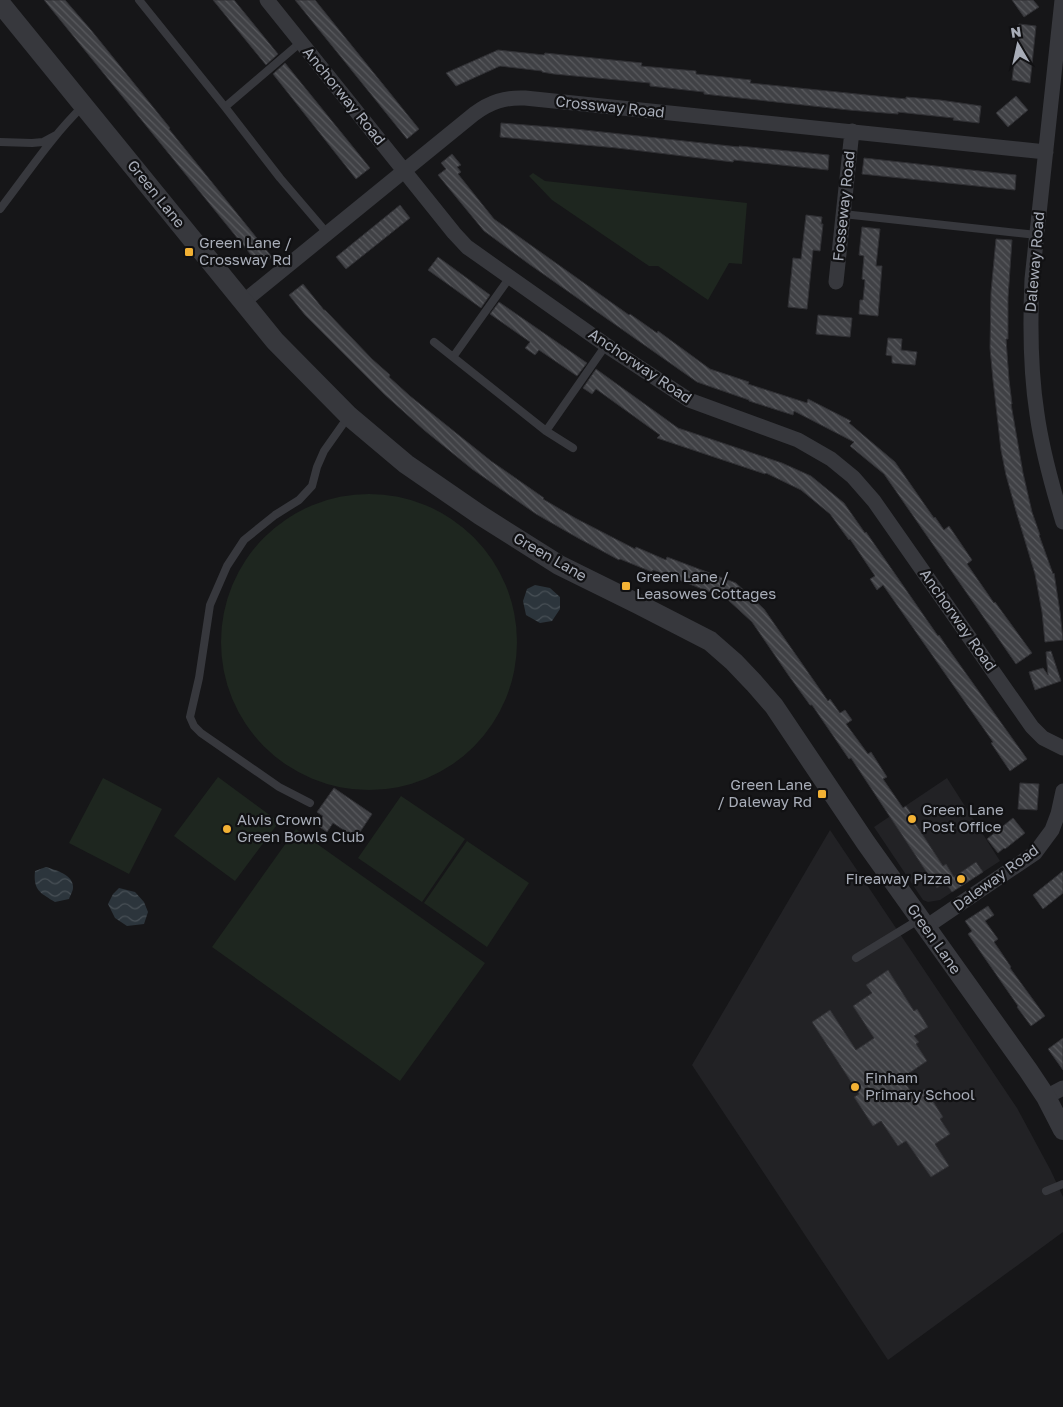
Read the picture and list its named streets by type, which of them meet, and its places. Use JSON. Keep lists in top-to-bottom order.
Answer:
{
  "streets": {
    "street": [
      "Anchorway Road",
      "Crossway Road",
      "Green Lane",
      "Fosseway Road",
      "Daleway Road"
    ]
  },
  "crossings": [
    ["Anchorway Road", "Crossway Road"],
    ["Crossway Road", "Green Lane"],
    ["Crossway Road", "Fosseway Road"],
    ["Crossway Road", "Daleway Road"],
    ["Green Lane", "Daleway Road"]
  ],
  "places": {
    "transit": ["Green Lane / Crossway Rd", "Green Lane / Leasowes Cottages", "Green Lane / Daleway Rd"],
    "other": [
      "Green Lane Post Office",
      "Alvis Crown Green Bowls Club",
      "Fireaway Pizza",
      "Finham Primary School"
    ]
  },
  "north": "top"
}
